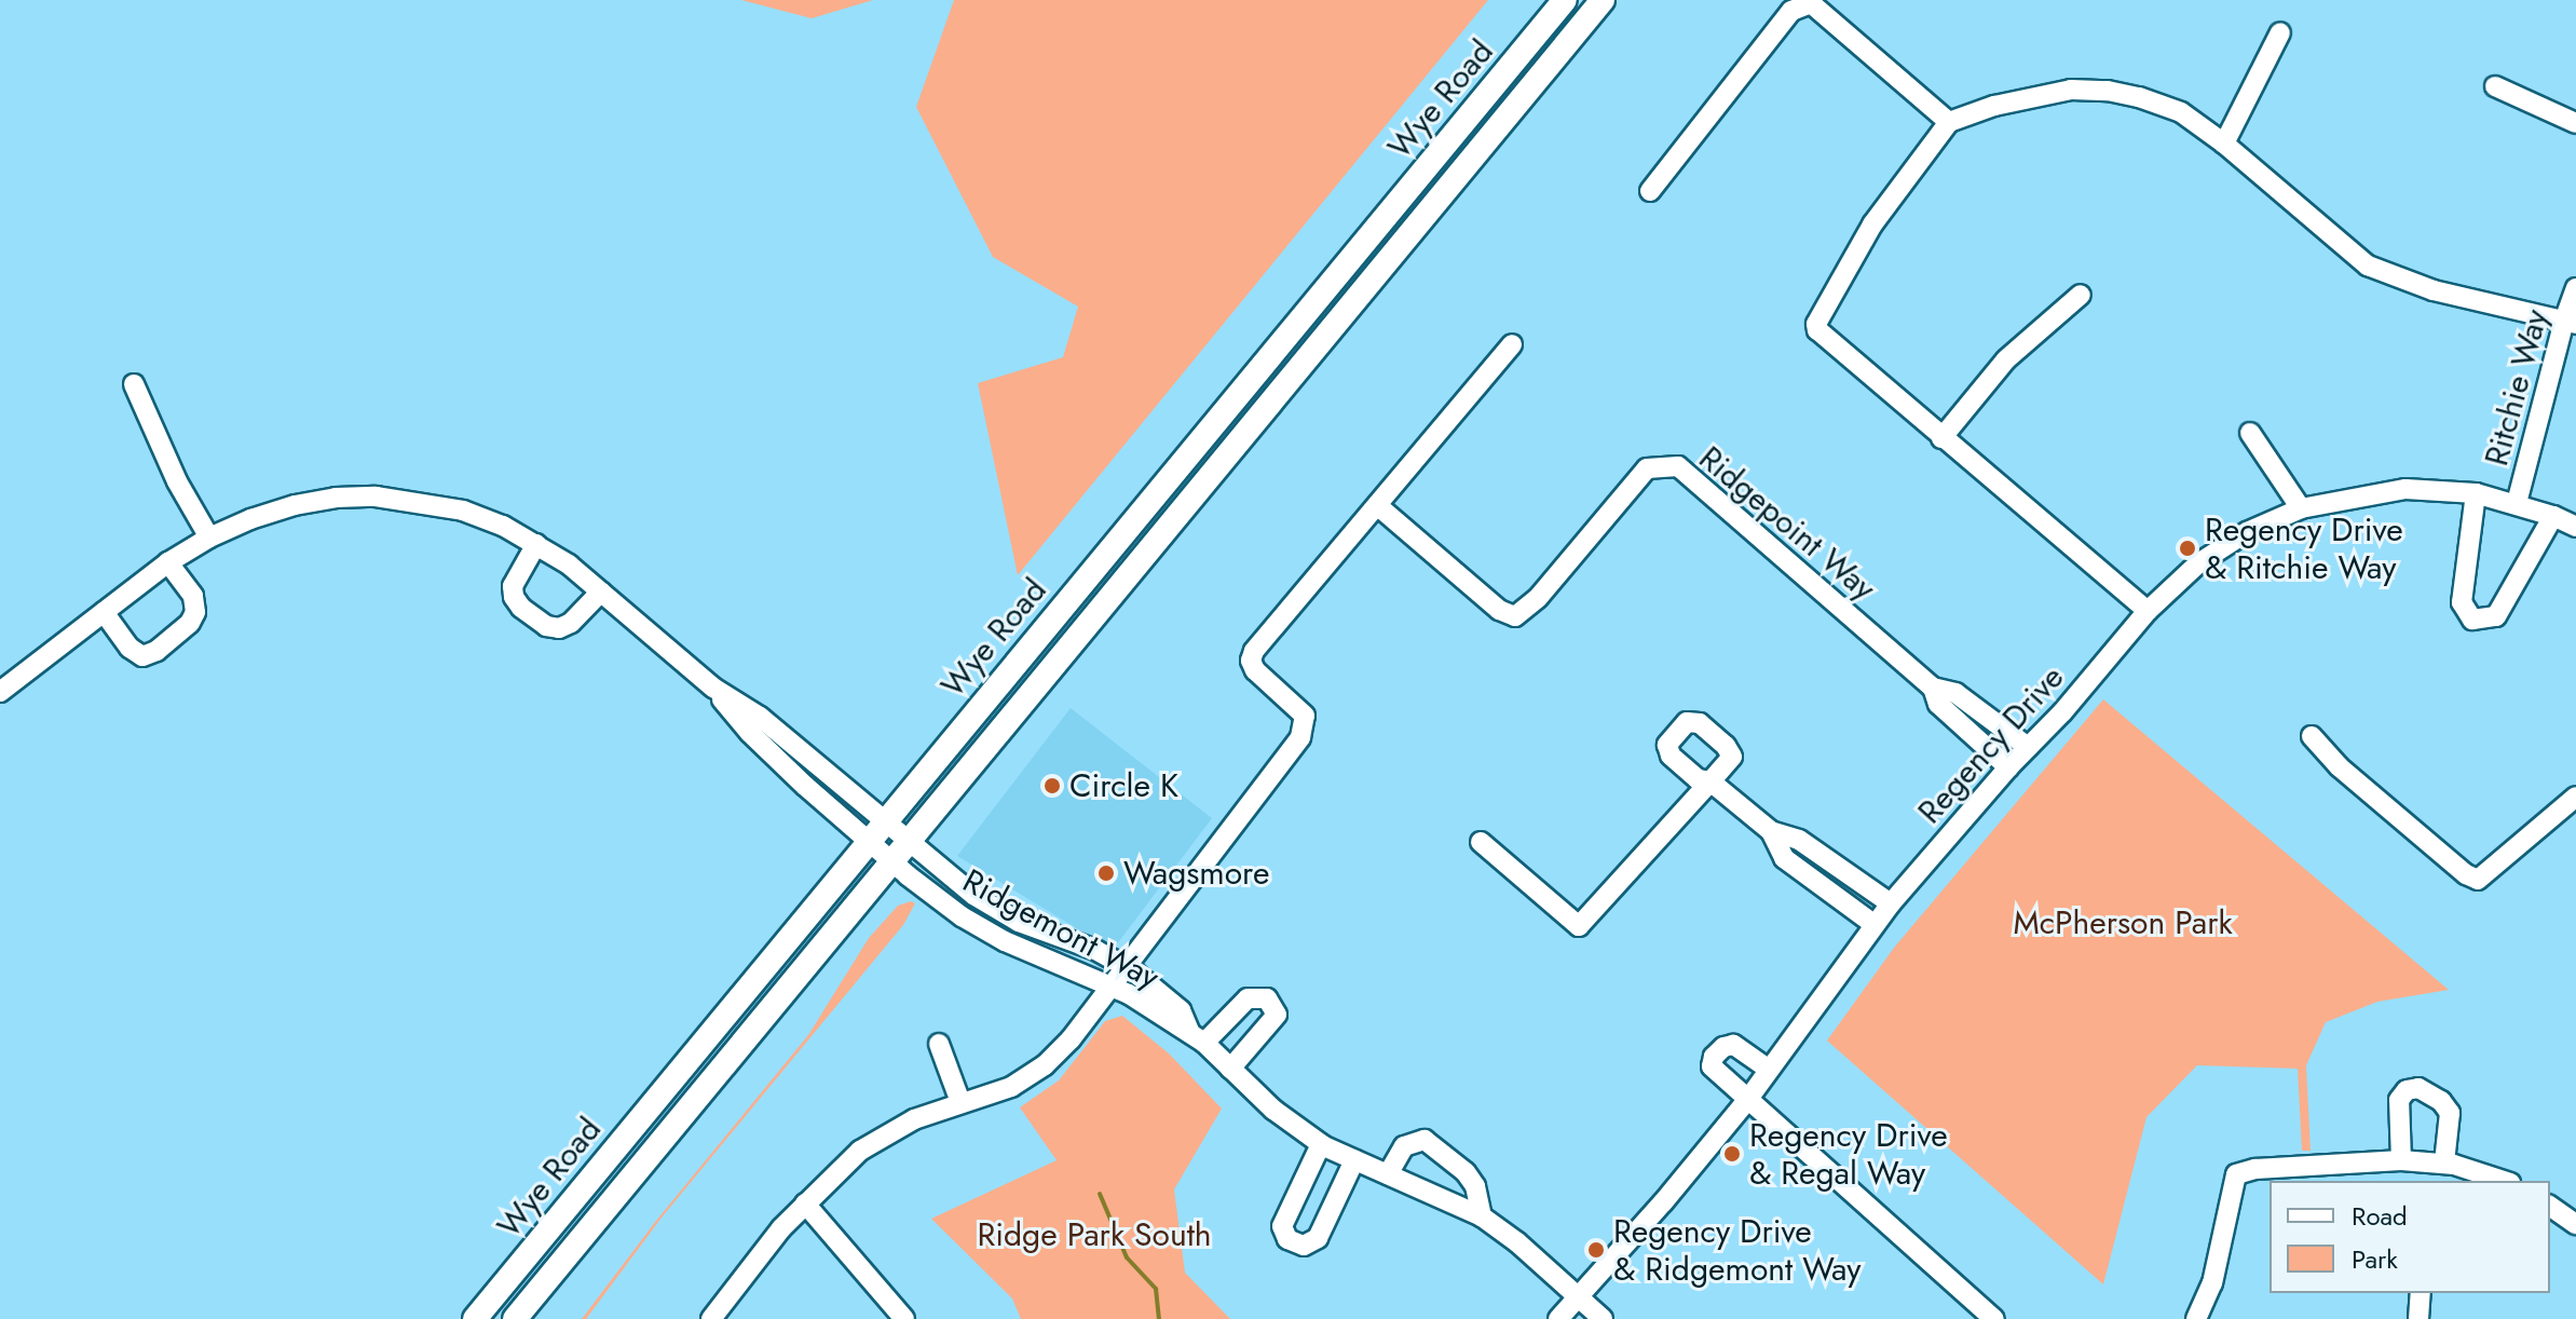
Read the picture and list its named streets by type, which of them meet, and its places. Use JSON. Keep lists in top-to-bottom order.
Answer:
{
  "streets": {
    "main road": ["Wye Road"],
    "street": [
      "Ritchie Way",
      "Ridgepoint Way",
      "Regency Drive",
      "Ridgemont Way"
    ]
  },
  "crossings": [
    ["Wye Road", "Ridgemont Way"],
    ["Ritchie Way", "Regency Drive"],
    ["Ridgepoint Way", "Regency Drive"],
    ["Regency Drive", "Ridgemont Way"]
  ],
  "parks": ["McPherson Park", "Ridge Park South"],
  "places": [
    "Regency Drive & Ritchie Way",
    "Circle K",
    "Wagsmore",
    "Regency Drive & Regal Way",
    "Regency Drive & Ridgemont Way"
  ],
  "legend": ["Road", "Park"]
}
